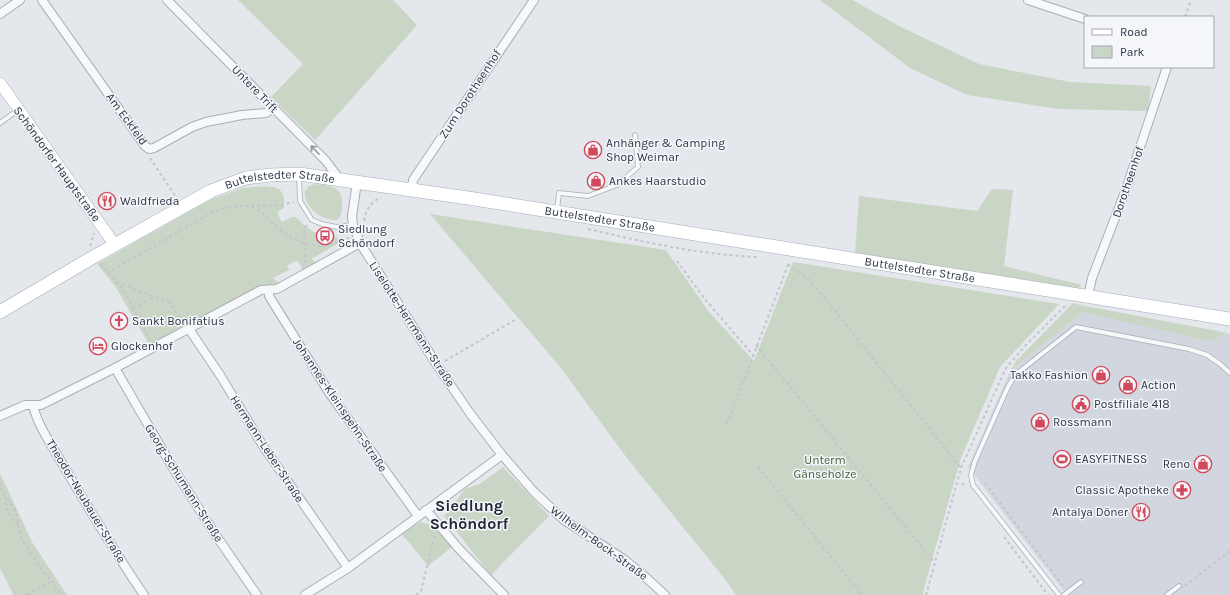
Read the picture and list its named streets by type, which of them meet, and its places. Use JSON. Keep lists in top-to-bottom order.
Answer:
{
  "streets": {
    "main road": ["Buttelstedter Straße"],
    "street": [
      "Untere Trift",
      "Zum Dorotheenhof",
      "Am Eckfeld",
      "Schöndorfer Hauptstraße",
      "Dorotheenhof",
      "Liselotte-Herrmann-Straße",
      "Johannes-Kleinspehn-Straße",
      "Hermann-Leber-Straße",
      "Georg-Schumann-Straße",
      "Theodor-Neubauer-Straße",
      "Wilhelm-Bock-Straße"
    ]
  },
  "crossings": [
    ["Untere Trift", "Am Eckfeld"],
    ["Untere Trift", "Buttelstedter Straße"],
    ["Zum Dorotheenhof", "Buttelstedter Straße"],
    ["Schöndorfer Hauptstraße", "Buttelstedter Straße"],
    ["Dorotheenhof", "Buttelstedter Straße"],
    ["Buttelstedter Straße", "Liselotte-Herrmann-Straße"],
    ["Liselotte-Herrmann-Straße", "Wilhelm-Bock-Straße"]
  ],
  "one_way": ["Untere Trift"],
  "districts": ["Siedlung Schöndorf"],
  "parks": ["Unterm Gänseholze"],
  "places": {
    "shop": [
      "Anhänger & Camping Shop Weimar",
      "Ankes Haarstudio",
      "Takko Fashion",
      "Action",
      "Rossmann",
      "Reno"
    ],
    "restaurant": ["Waldfrieda", "Antalya Döner"],
    "bus stop": ["Siedlung Schöndorf"],
    "church": ["Sankt Bonifatius"],
    "hotel": ["Glockenhof"],
    "public building": ["Postfiliale 418"],
    "sports": ["EASYFITNESS"],
    "pharmacy": ["Classic Apotheke"]
  },
  "legend": ["Road", "Park"]
}
